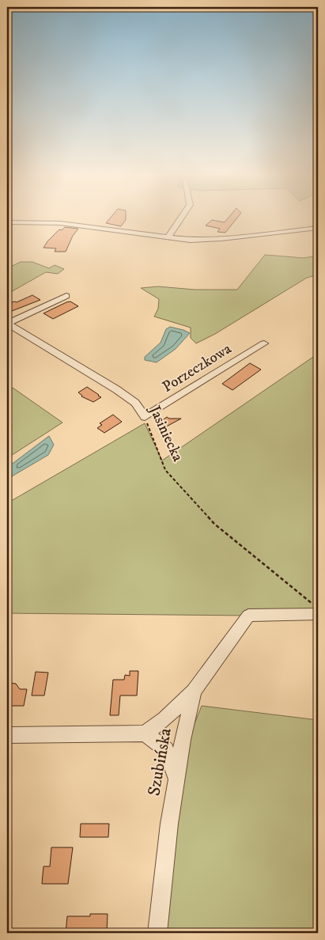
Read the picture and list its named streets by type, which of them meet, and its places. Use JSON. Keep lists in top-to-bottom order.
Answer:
{
  "streets": {
    "street": ["Porzeczkowa", "Jasiniecka", "Szubińska"]
  },
  "crossings": [
    ["Porzeczkowa", "Jasiniecka"]
  ]
}
